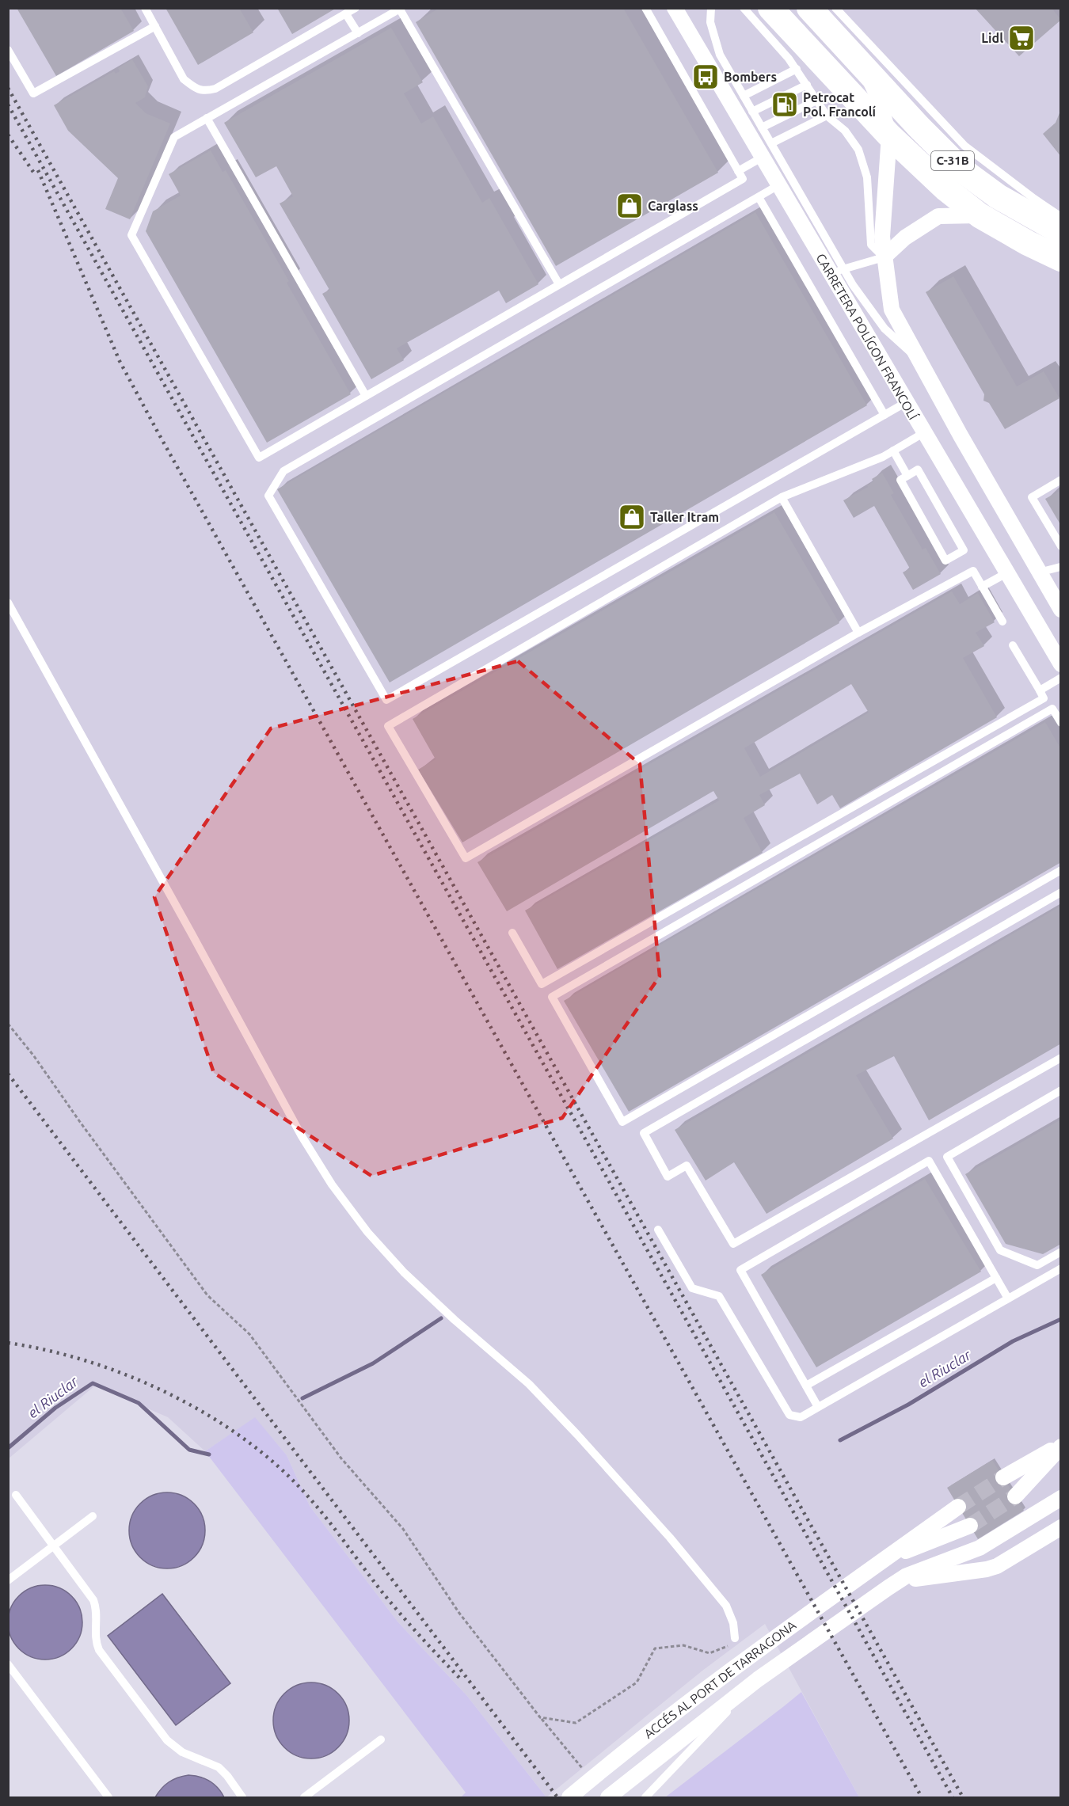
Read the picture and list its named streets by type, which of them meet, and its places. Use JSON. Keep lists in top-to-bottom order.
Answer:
{
  "streets": {
    "main road": ["C-31B"],
    "street": ["CARRETERA POLÍGON FRANCOLÍ", "ACCÉS AL PORT DE TARRAGONA"]
  },
  "water": ["el Riuclar"],
  "places": {
    "supermarket": ["Lidl"],
    "bus stop": ["Bombers"],
    "fuel station": ["Petrocat Pol. Francolí"],
    "shop": ["Carglass", "Taller Itram"]
  }
}
